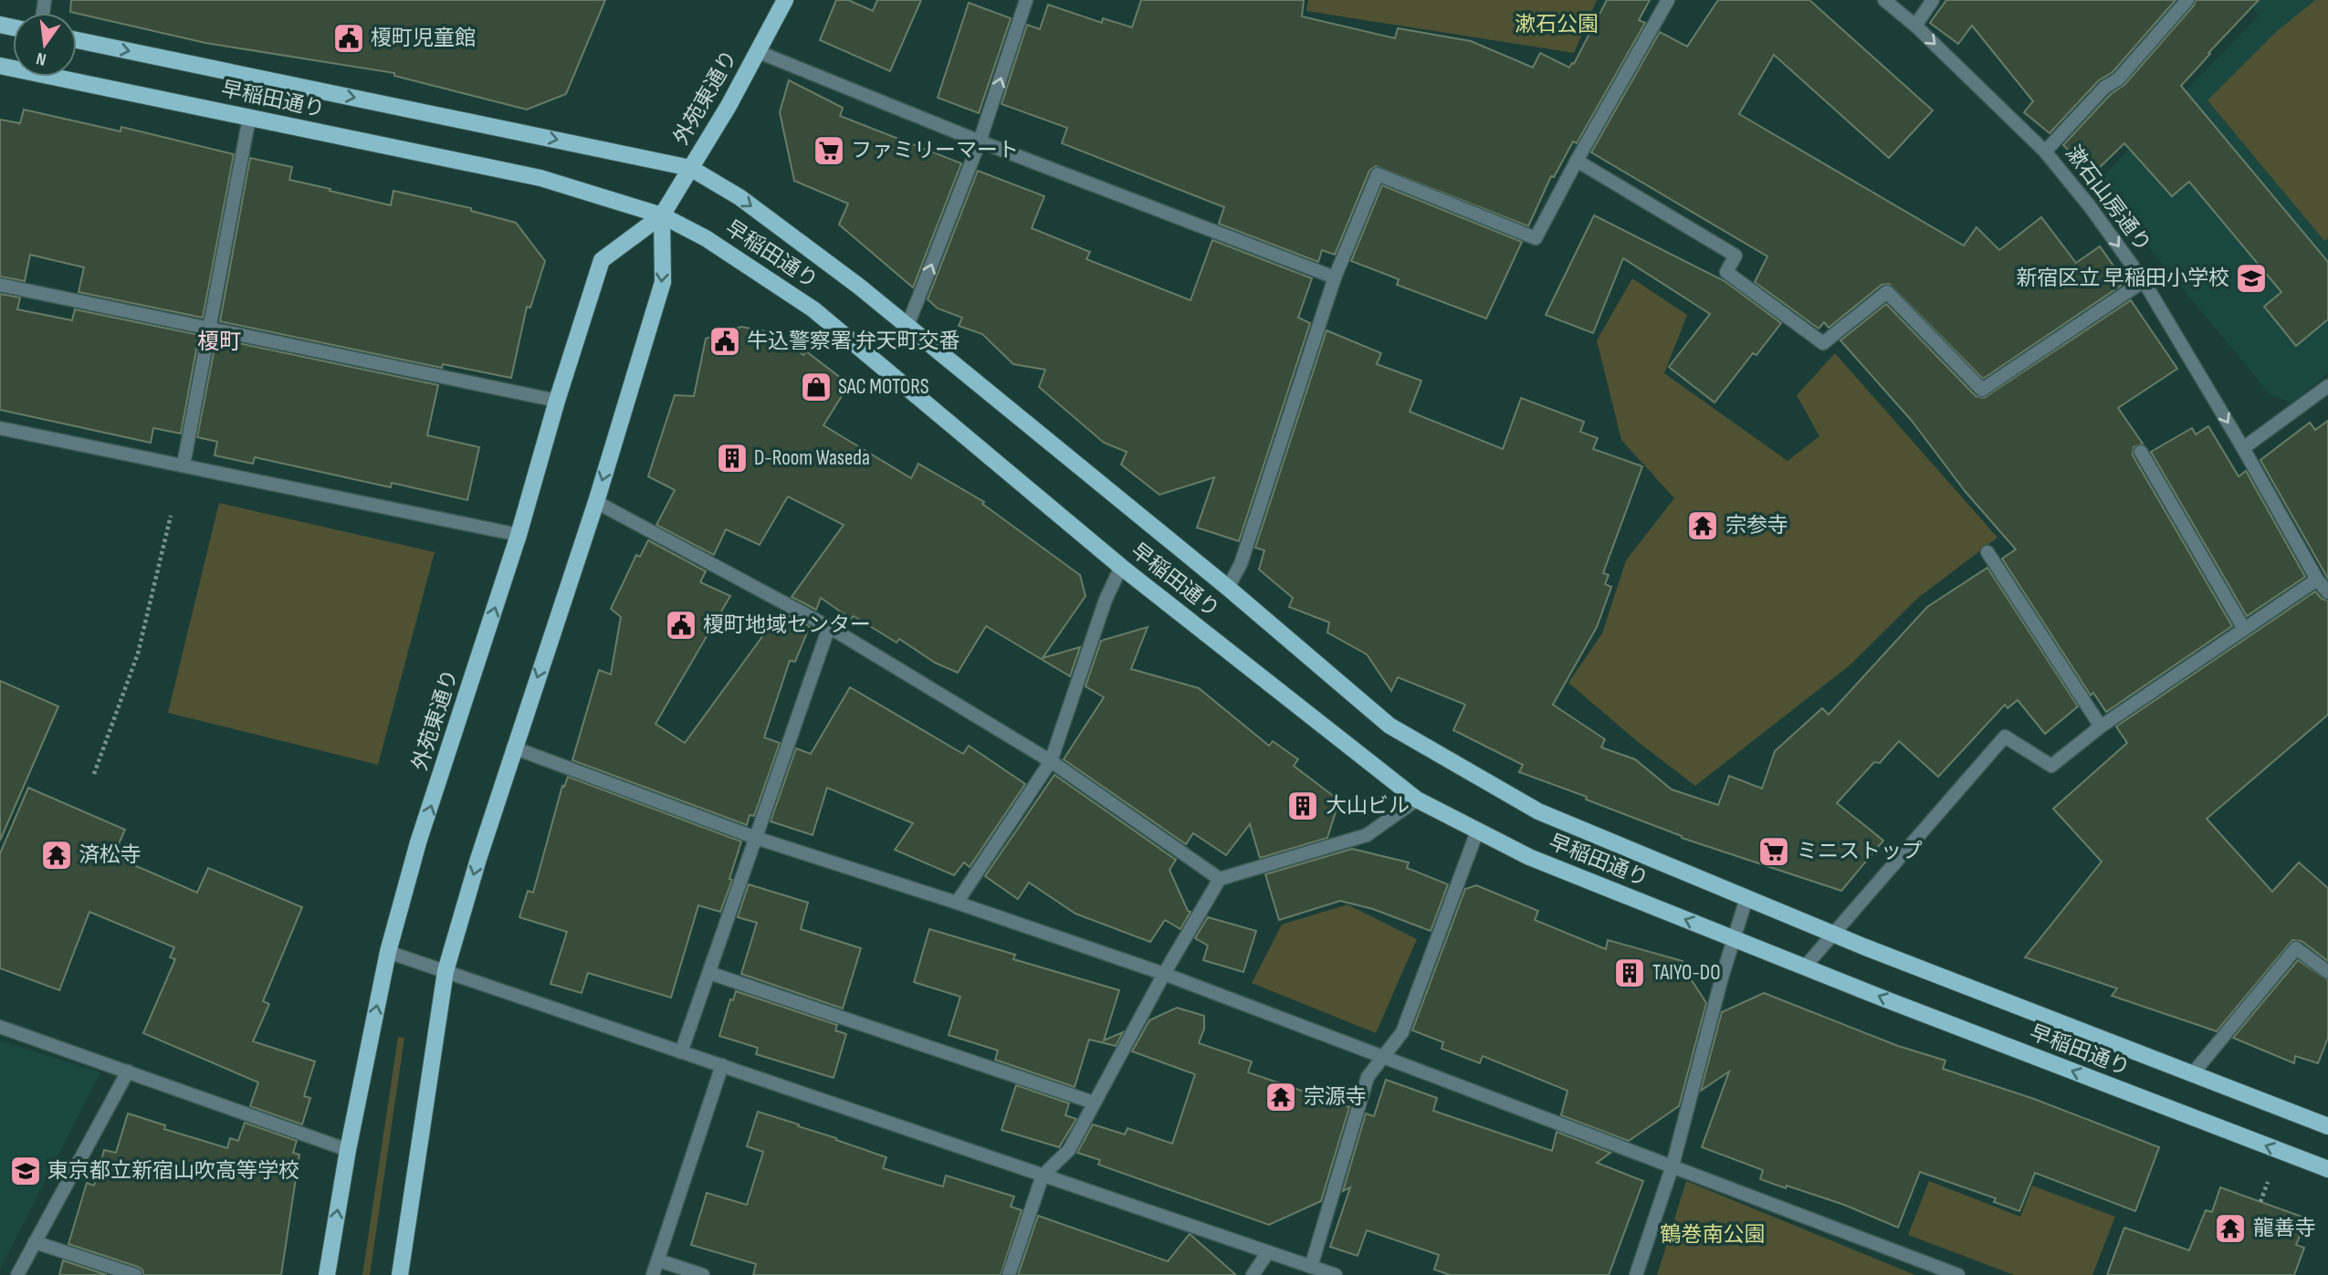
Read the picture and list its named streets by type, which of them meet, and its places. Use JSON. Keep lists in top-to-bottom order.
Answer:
{
  "streets": {
    "main road": ["外苑東通り", "早稲田通り"],
    "street": ["漱石山房通り"]
  },
  "crossings": [
    ["外苑東通り", "早稲田通り"]
  ],
  "one_way": ["漱石山房通り"],
  "districts": ["榎町"],
  "parks": ["漱石公園", "鶴巻南公園"],
  "places": {
    "public building": ["榎町児童館", "牛込警察署 弁天町交番", "榎町地域センター"],
    "supermarket": ["ファミリーマート", "ミニストップ"],
    "school or university": ["新宿区立 早稲田小学校", "東京都立新宿山吹高等学校"],
    "shop": ["SAC MOTORS"],
    "building": ["D-Room Waseda", "大山ビル", "TAIYO-DO"],
    "temple": [
      "宗参寺",
      "済松寺",
      "宗源寺",
      "龍善寺"
    ]
  },
  "north": "bottom"
}
